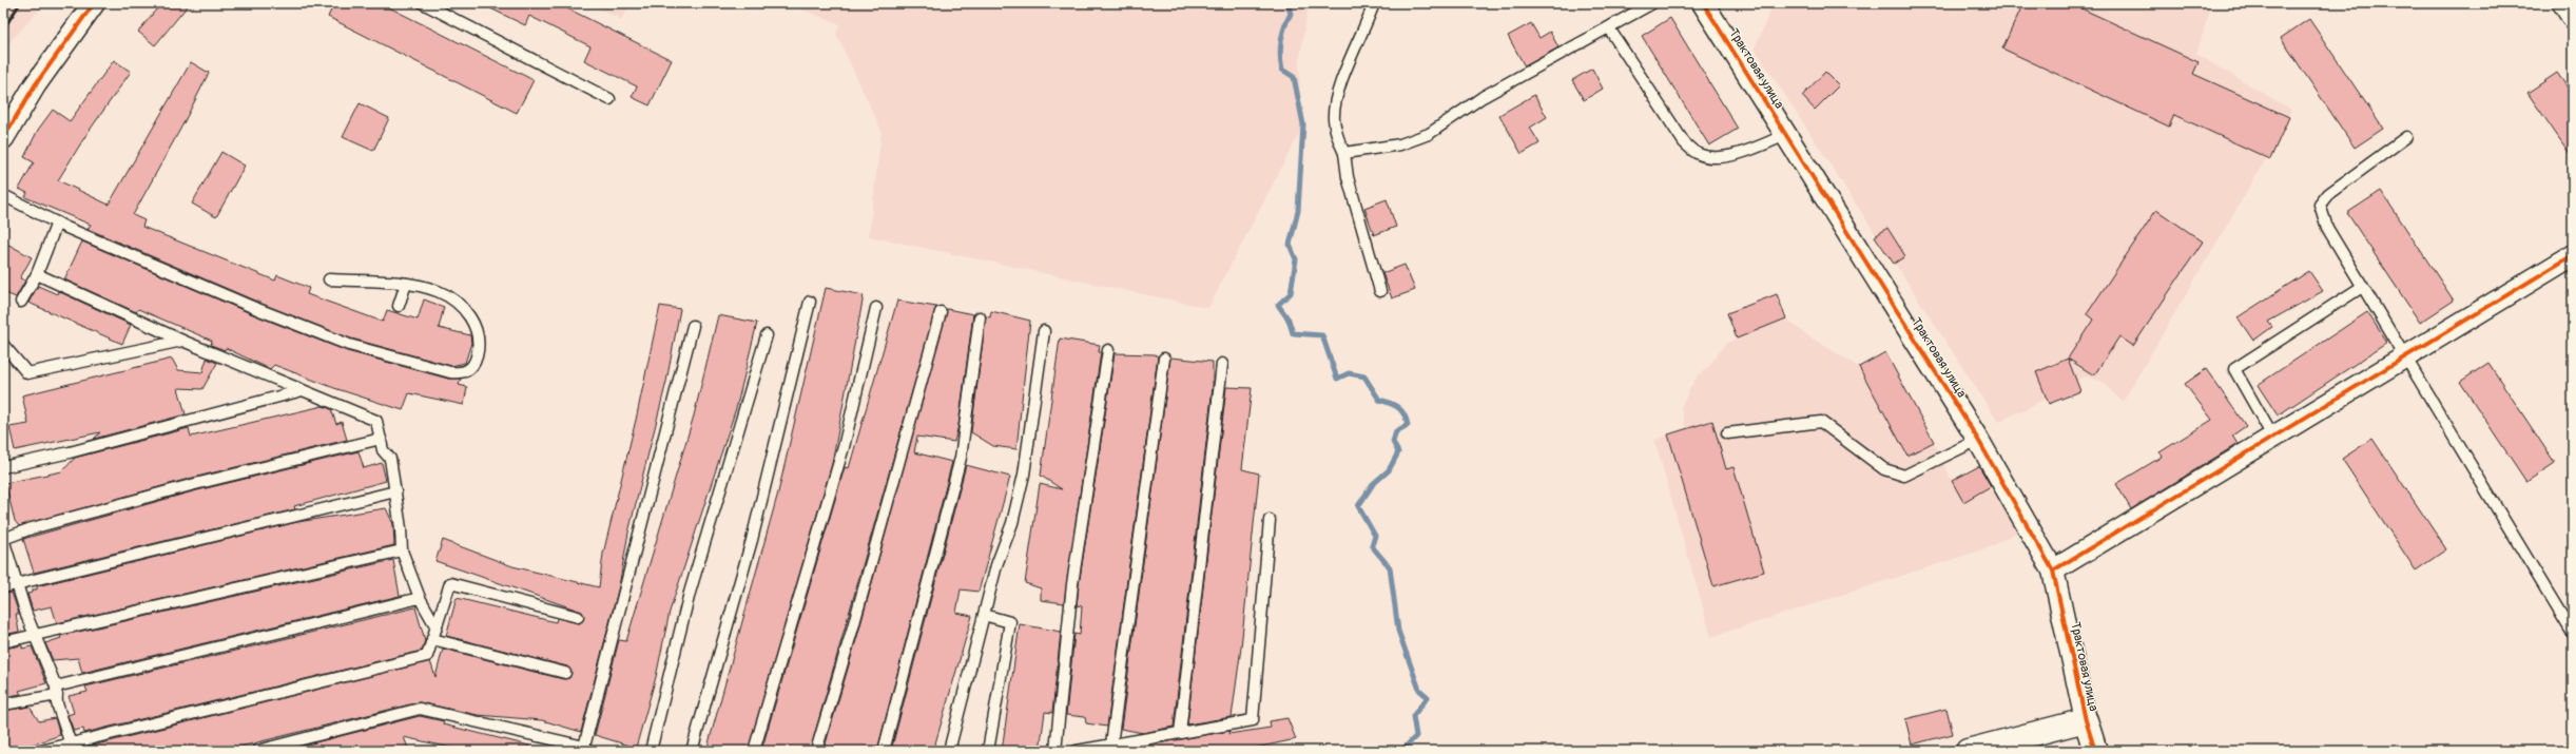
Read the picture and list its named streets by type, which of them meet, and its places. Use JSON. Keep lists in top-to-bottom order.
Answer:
{
  "streets": {
    "street": ["Трактовая улица"]
  }
}
